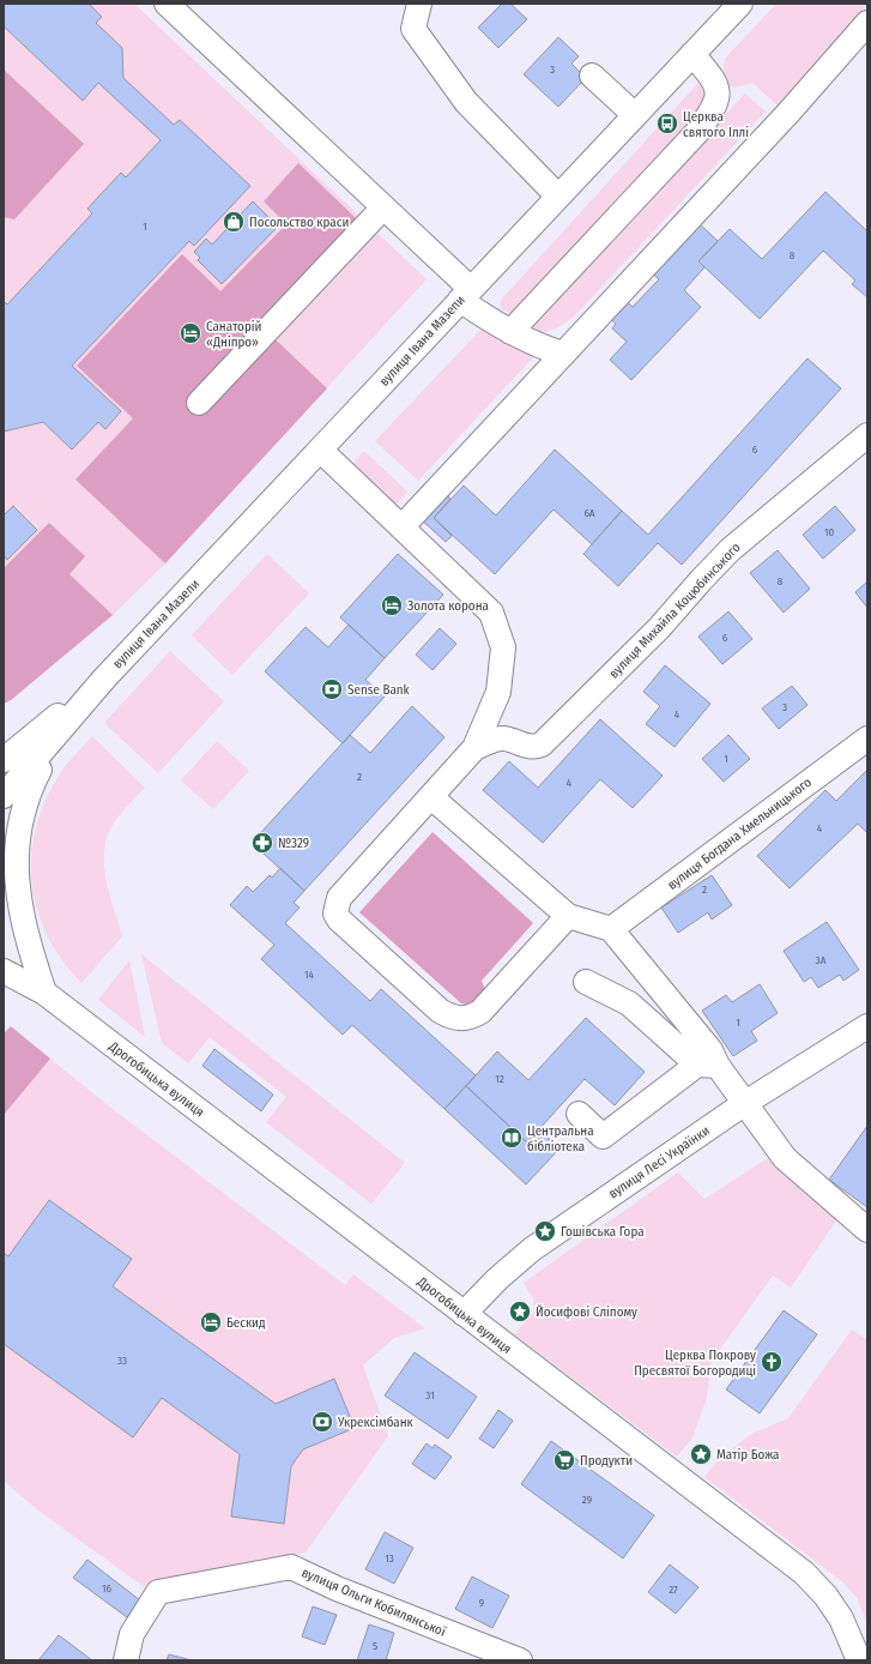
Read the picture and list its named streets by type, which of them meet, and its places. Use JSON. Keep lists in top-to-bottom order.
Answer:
{
  "streets": {
    "street": [
      "вулиця Івана Мазепи",
      "вулиця Михайла Коцюбинського",
      "вулиця Богдана Хмельницького",
      "Дрогобицька вулиця",
      "вулиця Лесі Українки",
      "вулиця Ольги Кобилянської"
    ]
  },
  "crossings": [
    ["Дрогобицька вулиця", "вулиця Лесі Українки"]
  ],
  "places": {
    "bus stop": ["Церква святого Іллі"],
    "shop": ["Посольство краси"],
    "hotel": ["Санаторій «Дніпро»", "Золота корона", "Бескид"],
    "bank": ["Sense Bank", "Укрексімбанк"],
    "pharmacy": ["№329"],
    "library": ["Центральна бібліотека"],
    "place": ["Гошівська Гора", "Йосифові Сліпому", "Матір Божа"],
    "church": ["Церква Покрову Пресвятої Богородиці"],
    "supermarket": ["Продукти"]
  },
  "house_numbers": [
    "3",
    "1",
    "8",
    "6",
    "6А",
    "10",
    "8",
    "6",
    "3",
    "4",
    "1",
    "2",
    "4",
    "4",
    "2",
    "3А",
    "14",
    "1",
    "12",
    "33",
    "31",
    "29",
    "13",
    "16",
    "27",
    "9",
    "5"
  ]
}
